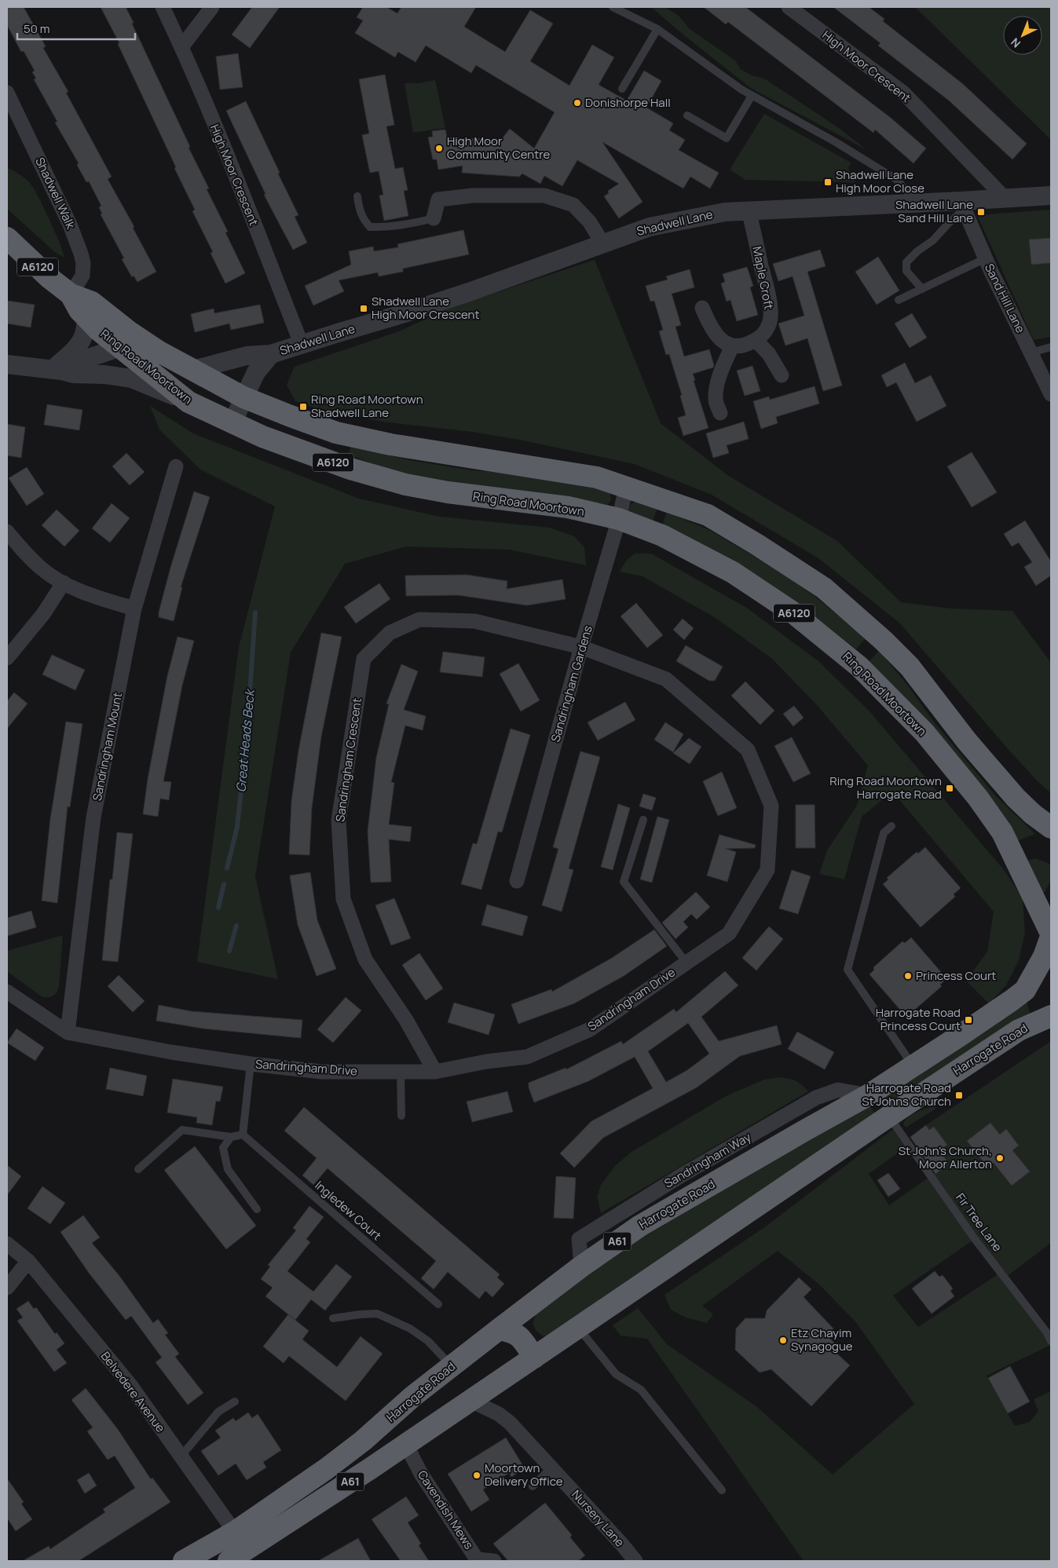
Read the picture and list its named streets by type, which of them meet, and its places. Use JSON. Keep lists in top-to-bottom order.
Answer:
{
  "streets": {
    "highway": [
      "A6120",
      "Ring Road Moortown",
      "Harrogate Road",
      "A61"
    ],
    "street": [
      "High Moor Crescent",
      "Shadwell Walk",
      "Shadwell Lane",
      "Maple Croft",
      "Sand Hill Lane",
      "Sandringham Gardens",
      "Sandringham Mount",
      "Sandringham Crescent",
      "Sandringham Drive",
      "Belvedere Avenue",
      "Cavendish Mews",
      "Nursery Lane"
    ],
    "lane": ["Ingledew Court", "Fir Tree Lane"]
  },
  "crossings": [
    ["High Moor Crescent", "Shadwell Lane"],
    ["Shadwell Walk", "Ring Road Moortown"],
    ["Shadwell Lane", "Maple Croft"],
    ["Shadwell Lane", "Sand Hill Lane"],
    ["Shadwell Lane", "Ring Road Moortown"],
    ["Ring Road Moortown", "Sandringham Gardens"],
    ["Sandringham Gardens", "Sandringham Crescent"],
    ["Sandringham Gardens", "Sandringham Drive"],
    ["Sandringham Mount", "Sandringham Drive"],
    ["Sandringham Crescent", "Sandringham Drive"],
    ["Harrogate Road", "Fir Tree Lane"],
    ["Harrogate Road", "Belvedere Avenue"],
    ["Harrogate Road", "Cavendish Mews"],
    ["Harrogate Road", "Nursery Lane"]
  ],
  "water": ["Great Heads Beck"],
  "places": {
    "other": [
      "Donishorpe Hall",
      "High Moor Community Centre",
      "Princess Court",
      "St John's Church, Moor Allerton",
      "Etz Chayim Synagogue",
      "Moortown Delivery Office"
    ],
    "transit": [
      "Shadwell Lane High Moor Close",
      "Shadwell Lane Sand Hill Lane",
      "Shadwell Lane High Moor Crescent",
      "Ring Road Moortown Shadwell Lane",
      "Ring Road Moortown Harrogate Road",
      "Harrogate Road Princess Court",
      "Harrogate Road St Johns Church"
    ]
  },
  "scale_bar": "50 m",
  "north": "bottom left"
}
